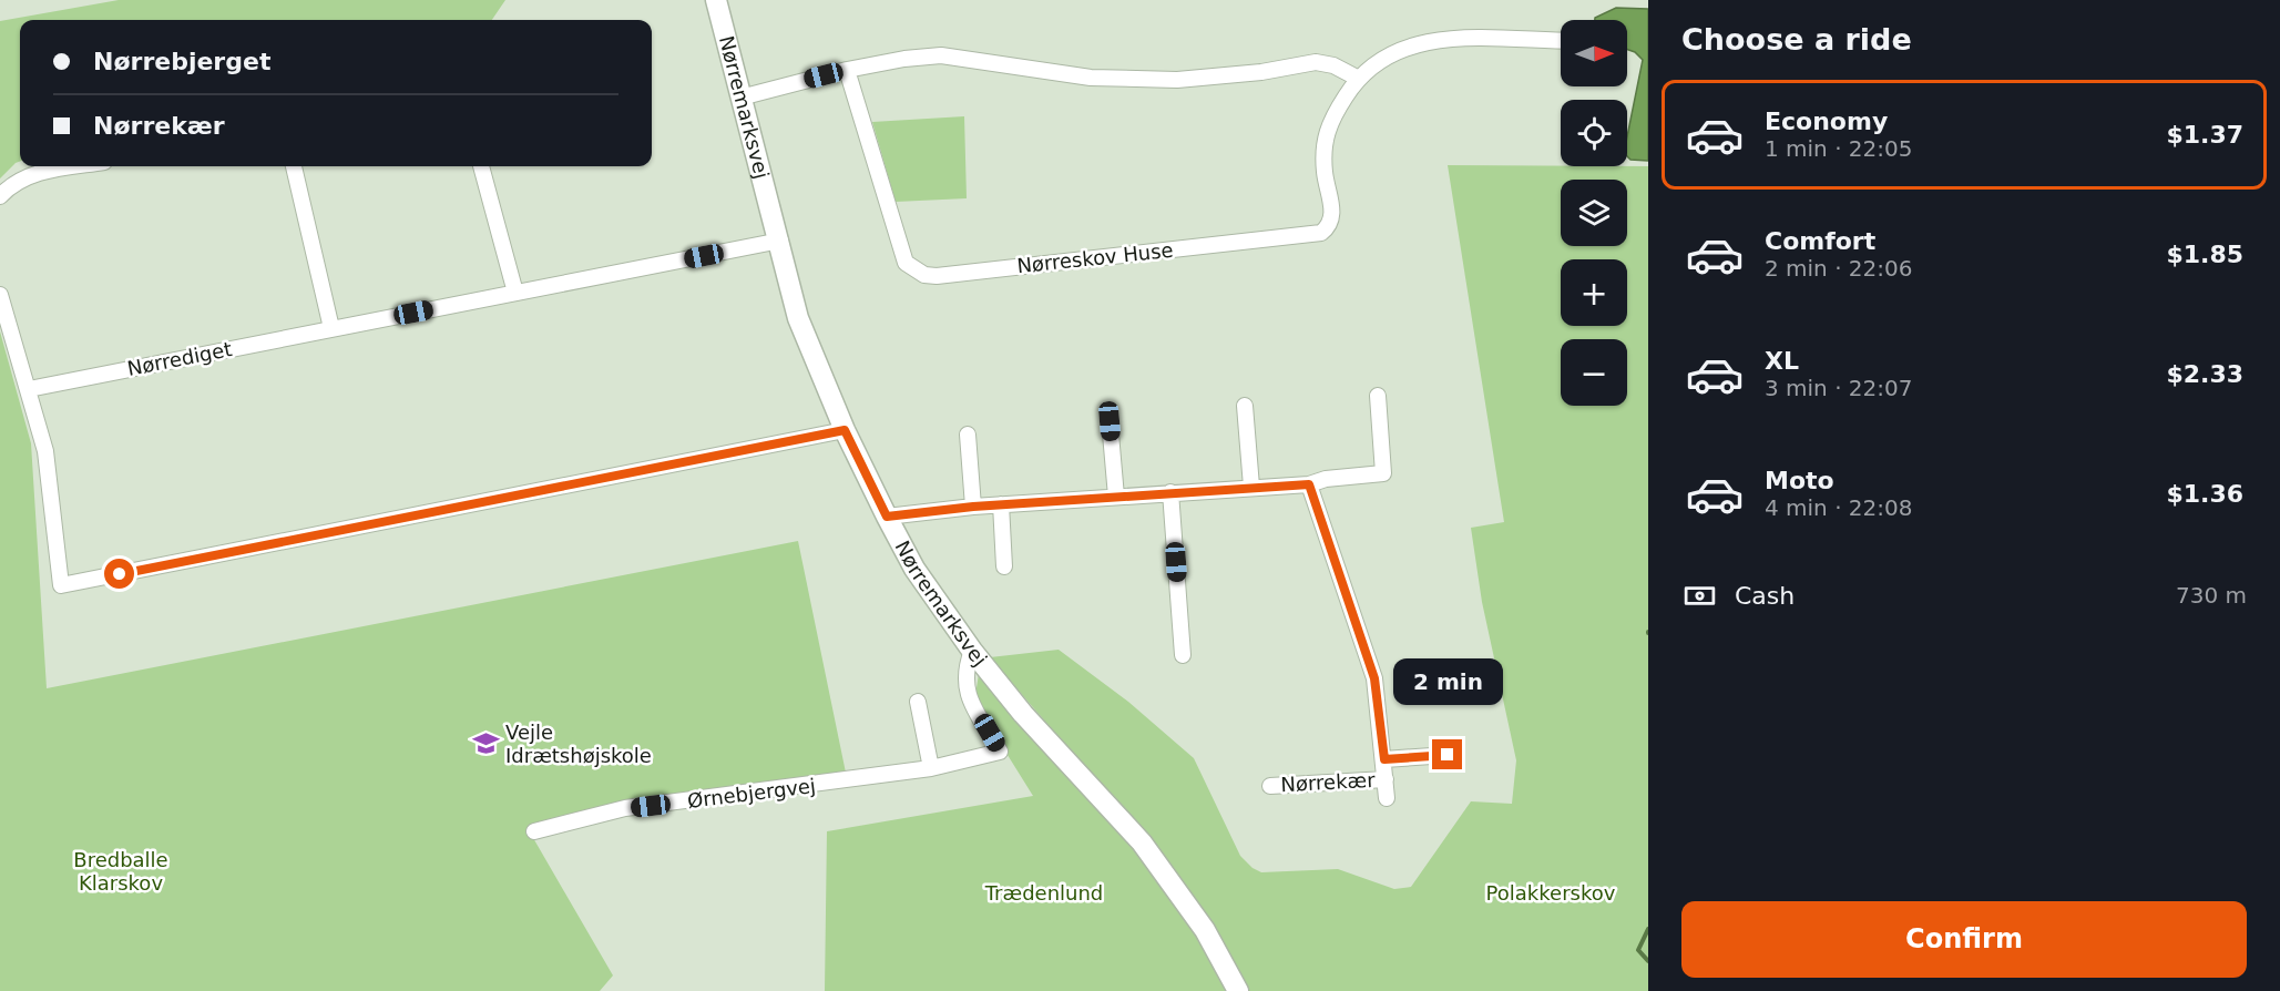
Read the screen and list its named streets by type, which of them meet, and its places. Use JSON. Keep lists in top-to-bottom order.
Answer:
{
  "streets": {
    "street": [
      "Nørremarksvej",
      "Nørreskov Huse",
      "Nørrediget",
      "Nørrekær",
      "Ørnebjergvej"
    ]
  },
  "crossings": [
    ["Nørremarksvej", "Nørrediget"],
    ["Nørremarksvej", "Ørnebjergvej"]
  ],
  "parks": ["Bredballe Klarskov", "Trædenlund", "Polakkerskov"],
  "places": {
    "school or university": ["Vejle Idrætshøjskole"]
  },
  "north": "right",
  "page": {
    "heading": "Choose a ride",
    "map_buttons": ["+", "−"],
    "banner": ["Nørrebjerget", "Nørrekær"],
    "list": [
      {
        "name": "Economy",
        "note": "1 min · 22:05",
        "value": "$1.37"
      },
      {
        "name": "Comfort",
        "note": "2 min · 22:06",
        "value": "$1.85"
      },
      {
        "name": "XL",
        "note": "3 min · 22:07",
        "value": "$2.33"
      },
      {
        "name": "Moto",
        "note": "4 min · 22:08",
        "value": "$1.36"
      }
    ],
    "pay": ["Cash", "730 m"],
    "bubble": "2 min",
    "buttons": "Confirm"
  }
}
